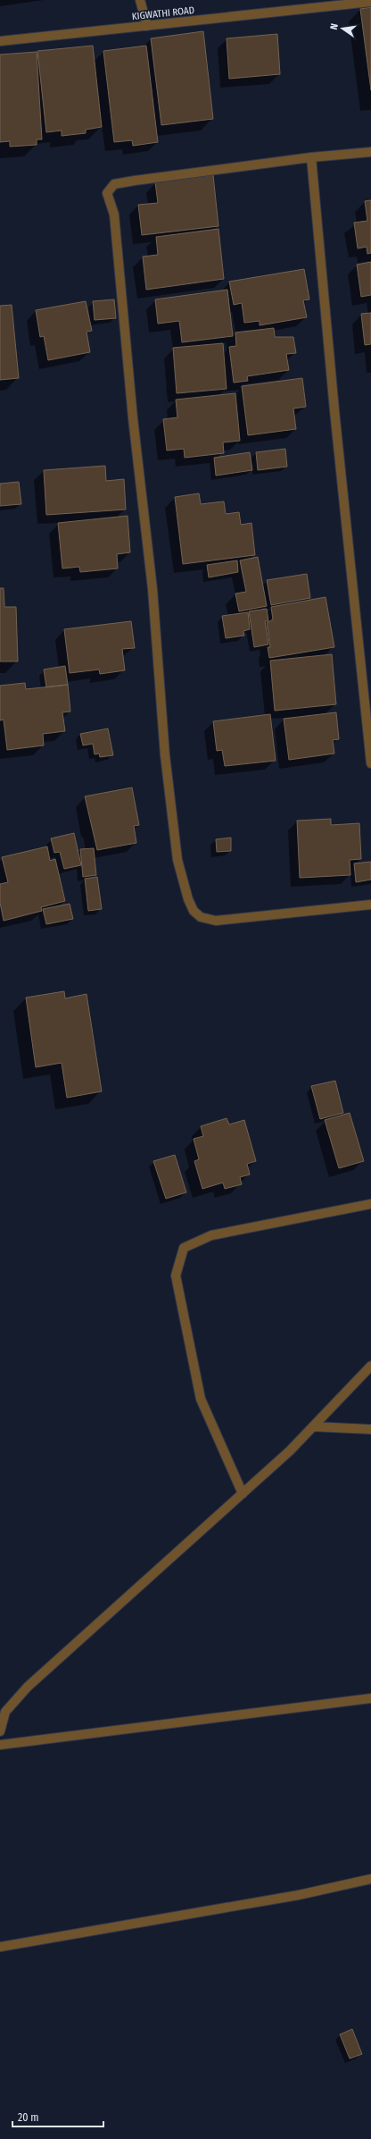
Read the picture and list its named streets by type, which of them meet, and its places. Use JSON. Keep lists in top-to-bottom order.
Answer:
{
  "streets": {
    "street": ["KIGWATHI ROAD"]
  },
  "scale_bar": "20 m",
  "north": "left"
}
